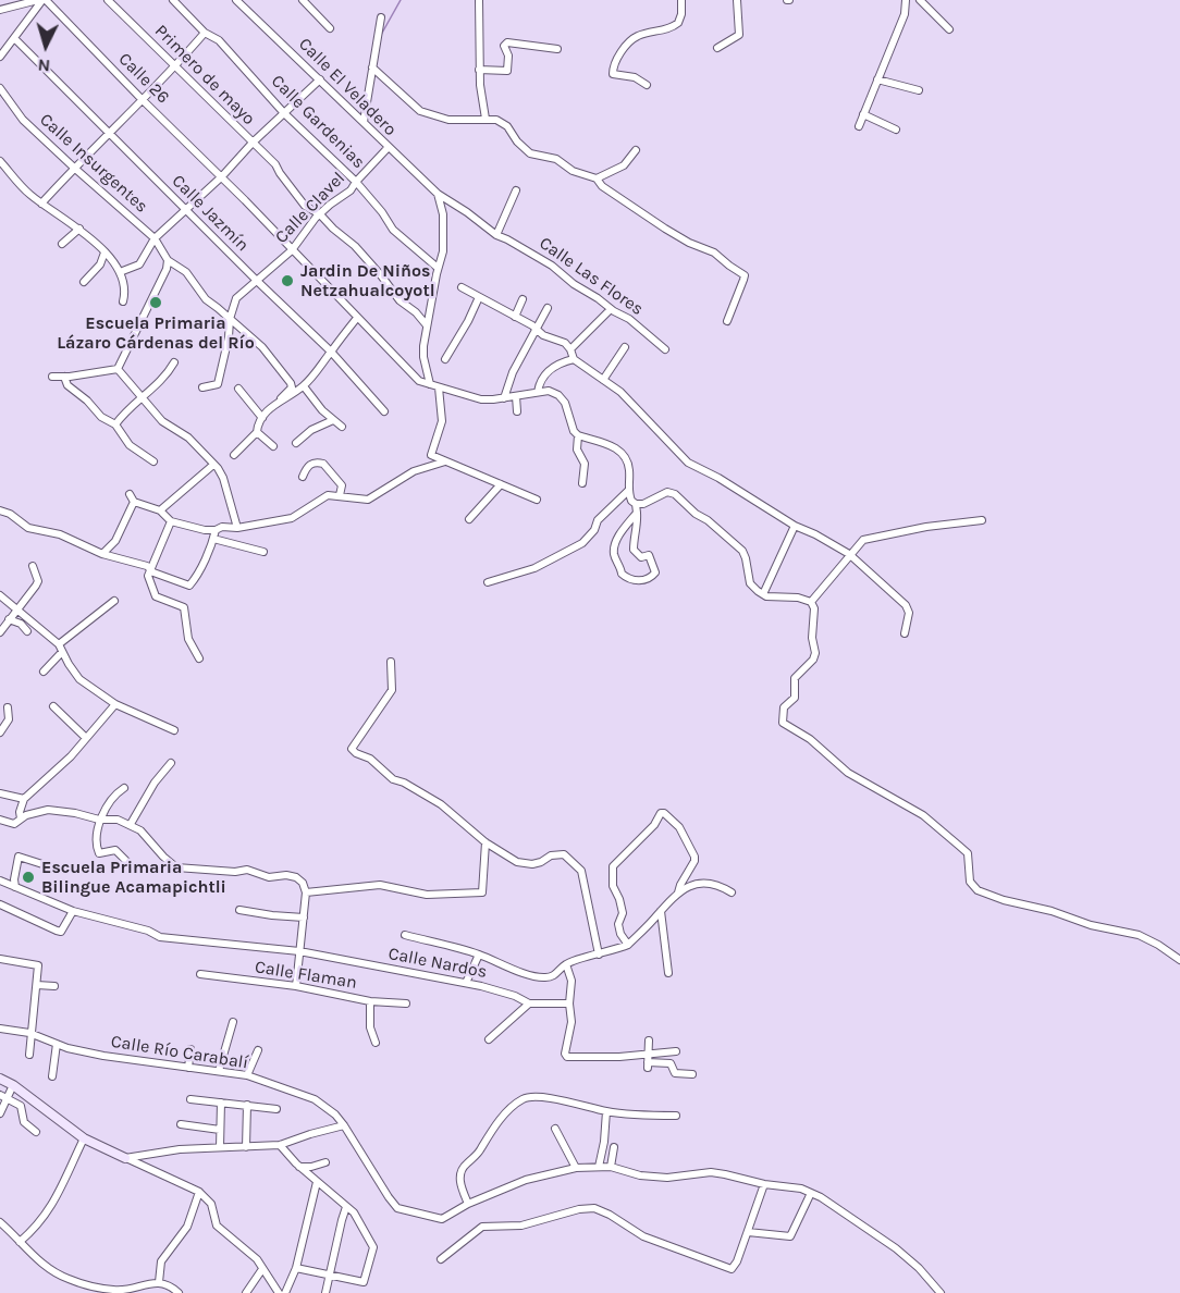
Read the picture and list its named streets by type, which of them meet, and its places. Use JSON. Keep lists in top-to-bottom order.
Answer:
{
  "streets": {
    "street": [
      "Primero de mayo",
      "Calle 26",
      "Calle El Veladero",
      "Calle Gardenias",
      "Calle Insurgentes",
      "Calle Clavel",
      "Calle Jazmín",
      "Calle Las Flores",
      "Calle Nardos",
      "Calle Flaman",
      "Calle Río Carabalí"
    ]
  },
  "crossings": [
    ["Primero de mayo", "Calle Clavel"],
    ["Calle 26", "Calle Clavel"],
    ["Calle El Veladero", "Calle Clavel"],
    ["Calle El Veladero", "Calle Las Flores"],
    ["Calle Gardenias", "Calle Clavel"],
    ["Calle Insurgentes", "Calle Clavel"],
    ["Calle Clavel", "Calle Jazmín"]
  ],
  "places": ["Jardin De Niños Netzahualcoyotl", "Escuela Primaria Lázaro Cárdenas del Río", "Escuela Primaria Bilingue Acamapichtli"],
  "north": "bottom"
}
